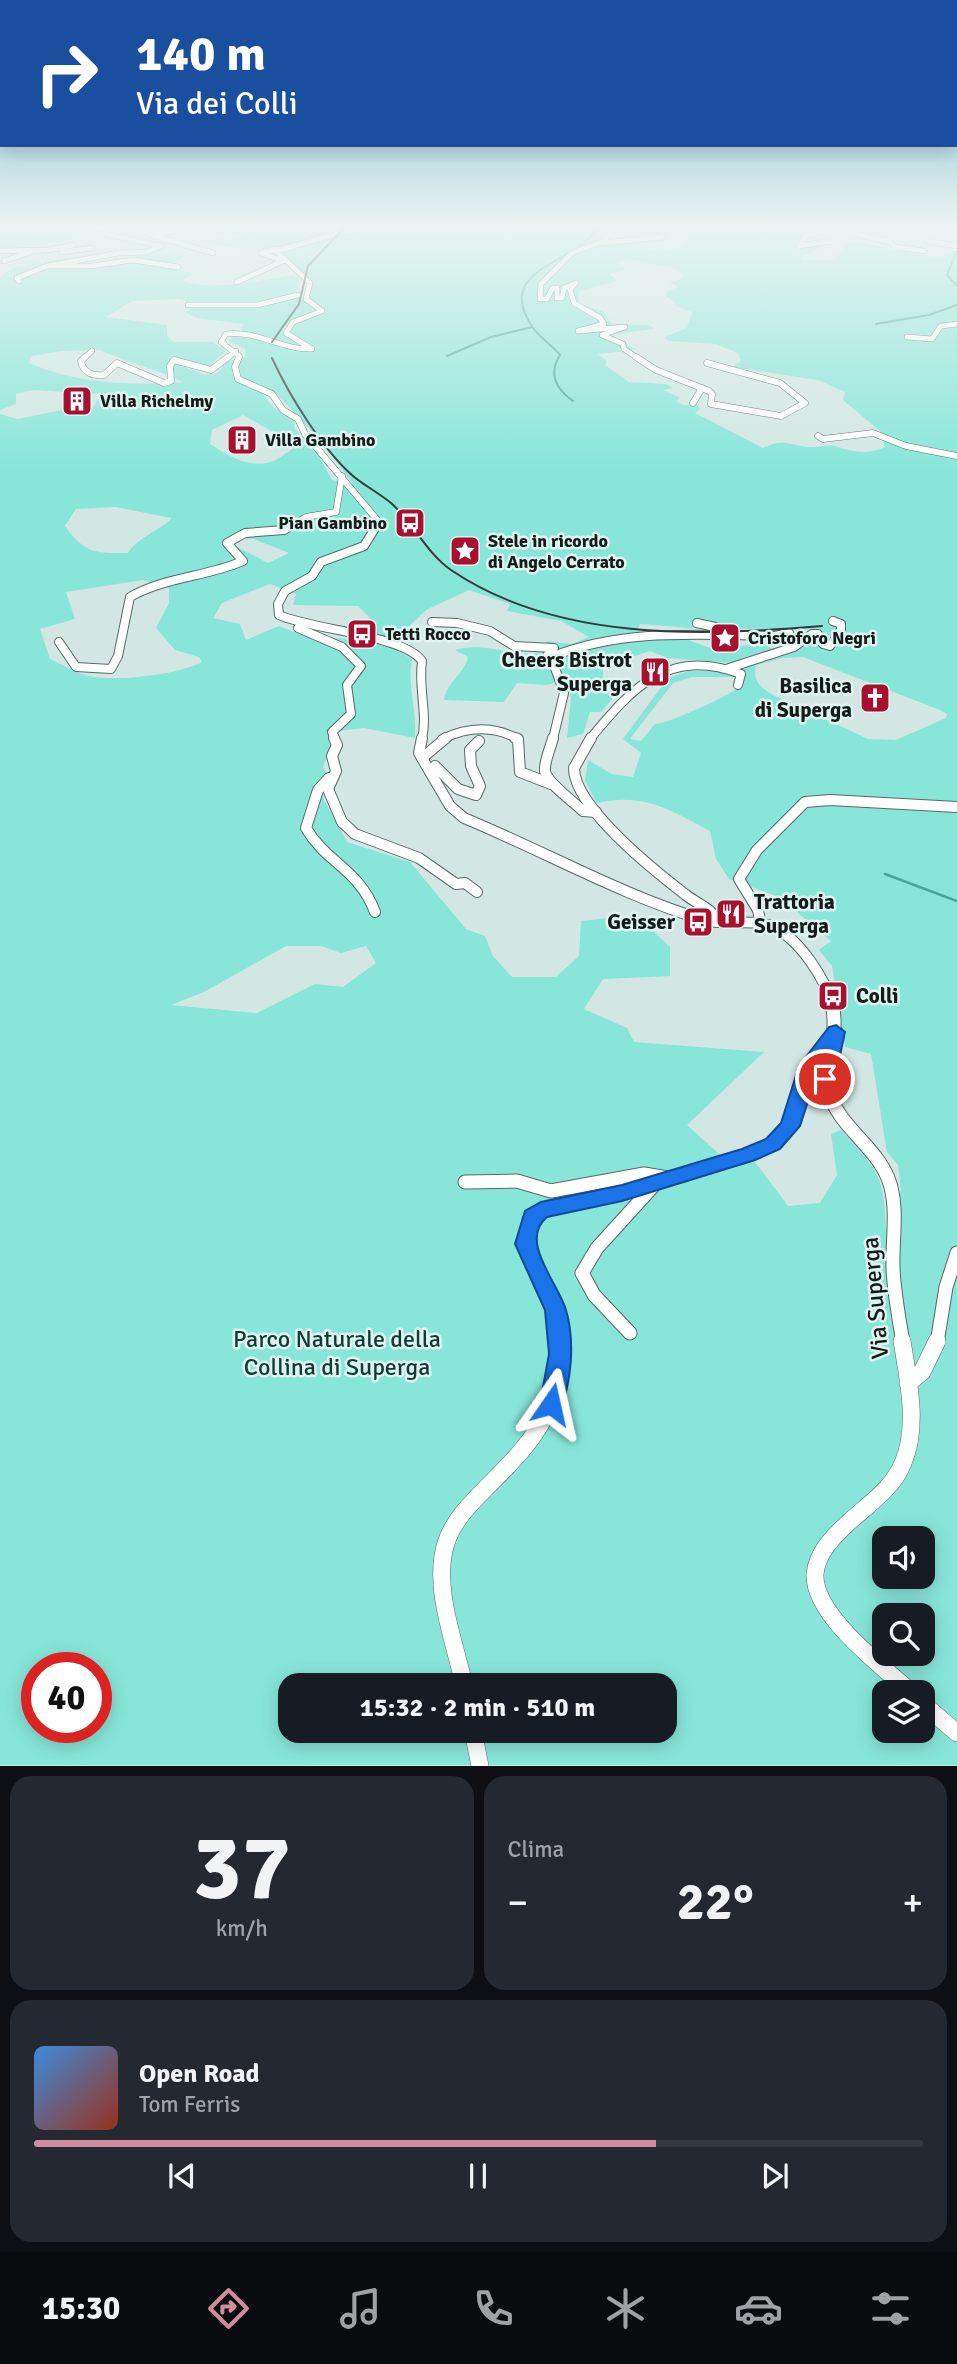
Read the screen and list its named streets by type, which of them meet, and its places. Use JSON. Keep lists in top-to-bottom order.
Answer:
{
  "streets": {
    "street": ["Via Superga"]
  },
  "parks": ["Parco Naturale della Collina di Superga"],
  "places": {
    "building": ["Villa Richelmy", "Villa Gambino"],
    "bus stop": [
      "Pian Gambino",
      "Tetti Rocco",
      "Geisser",
      "Colli"
    ],
    "place": ["Stele in ricordo di Angelo Cerrato", "Cristoforo Negri"],
    "restaurant": ["Cheers Bistrot Superga", "Trattoria Superga"],
    "church": ["Basilica di Superga"]
  },
  "page": {
    "turn": ["140 m", "Via dei Colli"],
    "limit": "40",
    "trip": "15:32 · 2 min · 510 m",
    "tile": [
      ["37", "km/h"],
      "Clima"
    ],
    "heat": ["−", "22°", "+"],
    "song": ["Open Road", "Tom Ferris"],
    "tabs": "15:30"
  }
}
